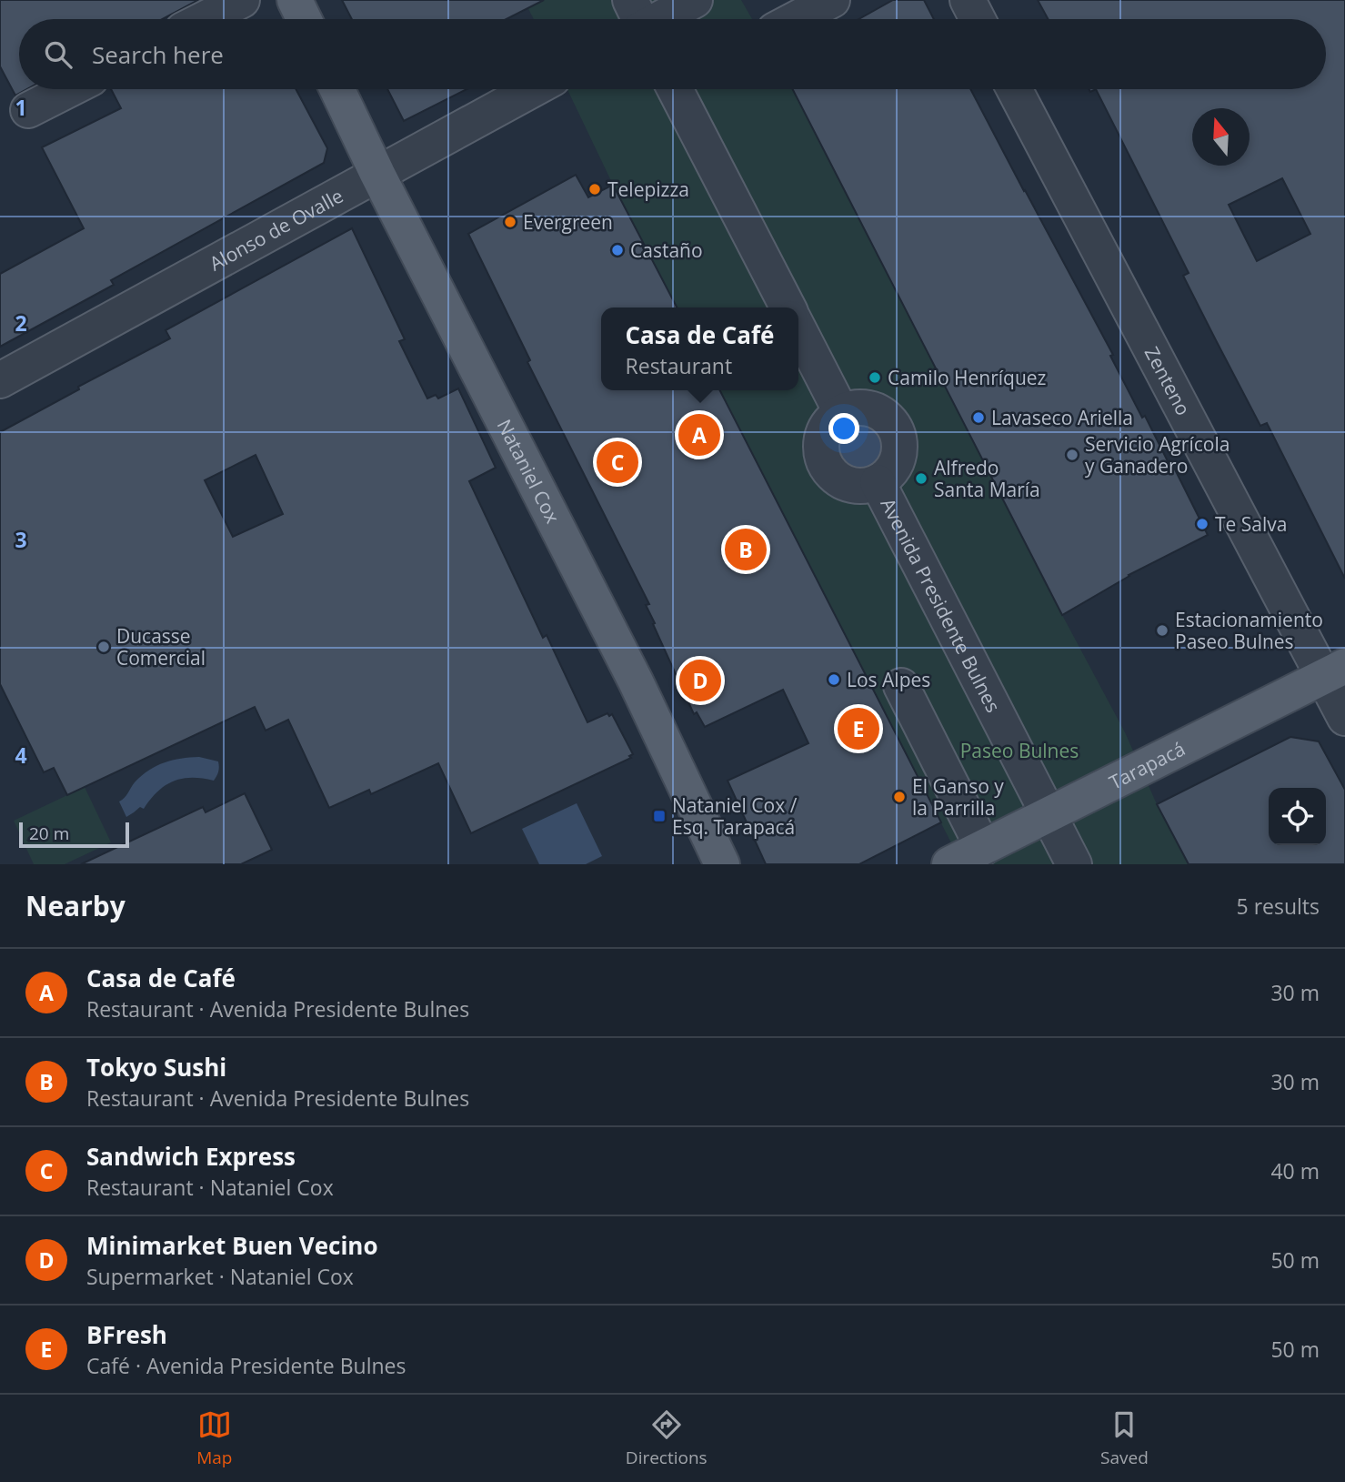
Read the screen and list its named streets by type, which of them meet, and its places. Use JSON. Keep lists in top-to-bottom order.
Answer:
{
  "streets": {
    "main road": ["Nataniel Cox", "Tarapacá"],
    "street": ["Alonso de Ovalle", "Zenteno", "Avenida Presidente Bulnes"]
  },
  "crossings": [
    ["Alonso de Ovalle", "Nataniel Cox"],
    ["Zenteno", "Tarapacá"],
    ["Avenida Presidente Bulnes", "Tarapacá"]
  ],
  "parks": ["Paseo Bulnes"],
  "places": {
    "other": [
      "Telepizza",
      "Evergreen",
      "Castaño",
      "Camilo Henríquez",
      "Lavaseco Ariella",
      "Servicio Agrícola y Ganadero",
      "Alfredo Santa María",
      "Te Salva",
      "Estacionamiento Paseo Bulnes",
      "Ducasse Comercial",
      "Los Alpes",
      "El Ganso y la Parrilla"
    ],
    "transit": ["Nataniel Cox / Esq. Tarapacá"]
  },
  "scale_bar": "20 m",
  "north": "top",
  "page": {
    "search": "Search here",
    "popup": ["Casa de Café", "Restaurant"],
    "pins": [
      "A",
      "C",
      "B",
      "D",
      "E"
    ],
    "scale": "20 m",
    "heading": ["Nearby", "5 results"],
    "list": [
      {
        "mark": "A",
        "name": "Casa de Café",
        "note": "Restaurant · Avenida Presidente Bulnes",
        "value": "30 m"
      },
      {
        "mark": "B",
        "name": "Tokyo Sushi",
        "note": "Restaurant · Avenida Presidente Bulnes",
        "value": "30 m"
      },
      {
        "mark": "C",
        "name": "Sandwich Express",
        "note": "Restaurant · Nataniel Cox",
        "value": "40 m"
      },
      {
        "mark": "D",
        "name": "Minimarket Buen Vecino",
        "note": "Supermarket · Nataniel Cox",
        "value": "50 m"
      },
      {
        "mark": "E",
        "name": "BFresh",
        "note": "Café · Avenida Presidente Bulnes",
        "value": "50 m"
      }
    ],
    "nav": ["Map", "Directions", "Saved"]
  },
  "grid": {
    "rows": [
      "1",
      "2",
      "3",
      "4"
    ]
  }
}
